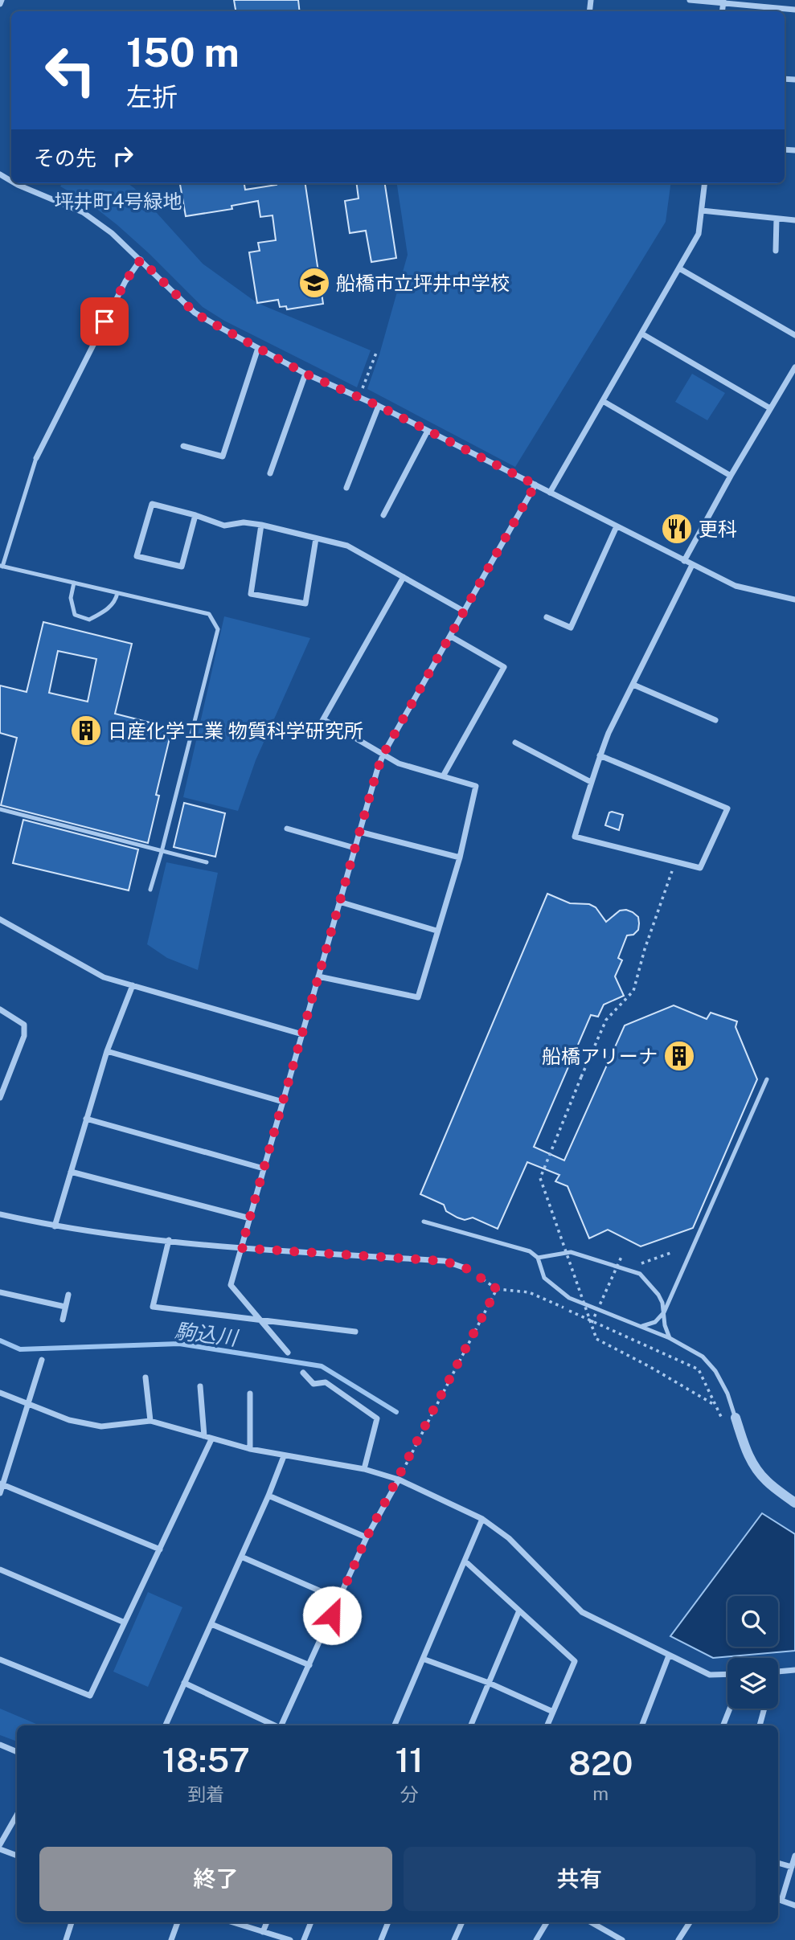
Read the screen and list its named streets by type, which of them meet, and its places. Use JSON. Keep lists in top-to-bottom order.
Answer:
{
  "water": ["駒込川"],
  "parks": ["坪井町4号緑地"],
  "places": {
    "school or university": ["船橋市立坪井中学校"],
    "restaurant": ["更科"],
    "building": ["日産化学工業 物質科学研究所", "船橋アリーナ"]
  },
  "page": {
    "turn": ["150 m", "左折"],
    "then": "その先",
    "eta": [
      "18:57",
      "到着",
      "11",
      "分",
      "820",
      "m"
    ],
    "buttons": ["終了", "共有"]
  }
}
